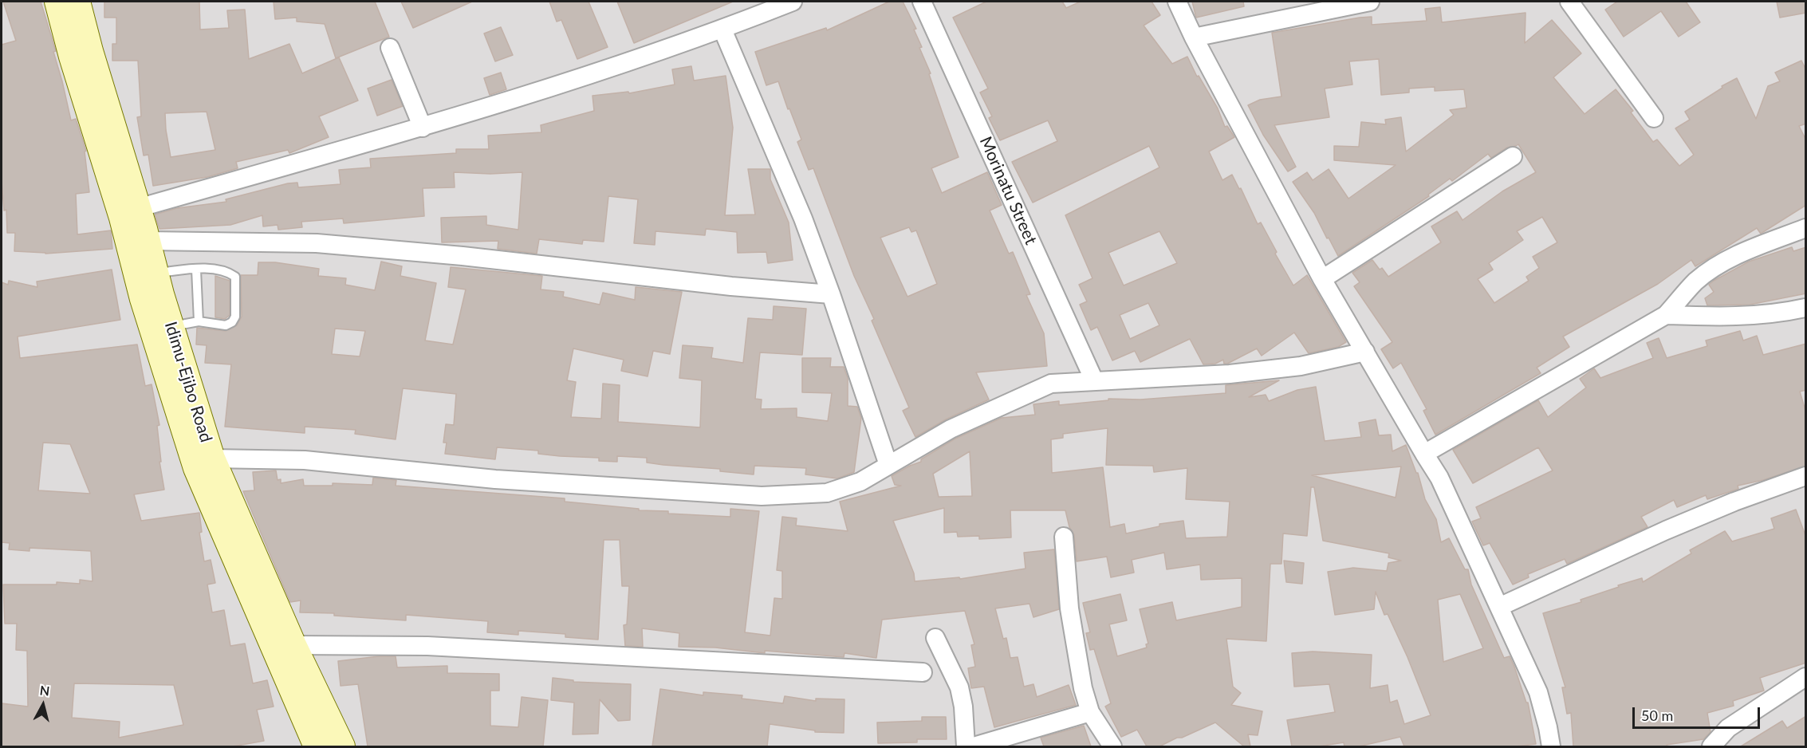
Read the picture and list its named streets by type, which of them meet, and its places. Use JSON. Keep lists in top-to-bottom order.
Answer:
{
  "streets": {
    "main road": ["Idimu-Ejibo Road"],
    "street": ["Morinatu Street"]
  },
  "scale_bar": "50 m",
  "north": "top"
}
